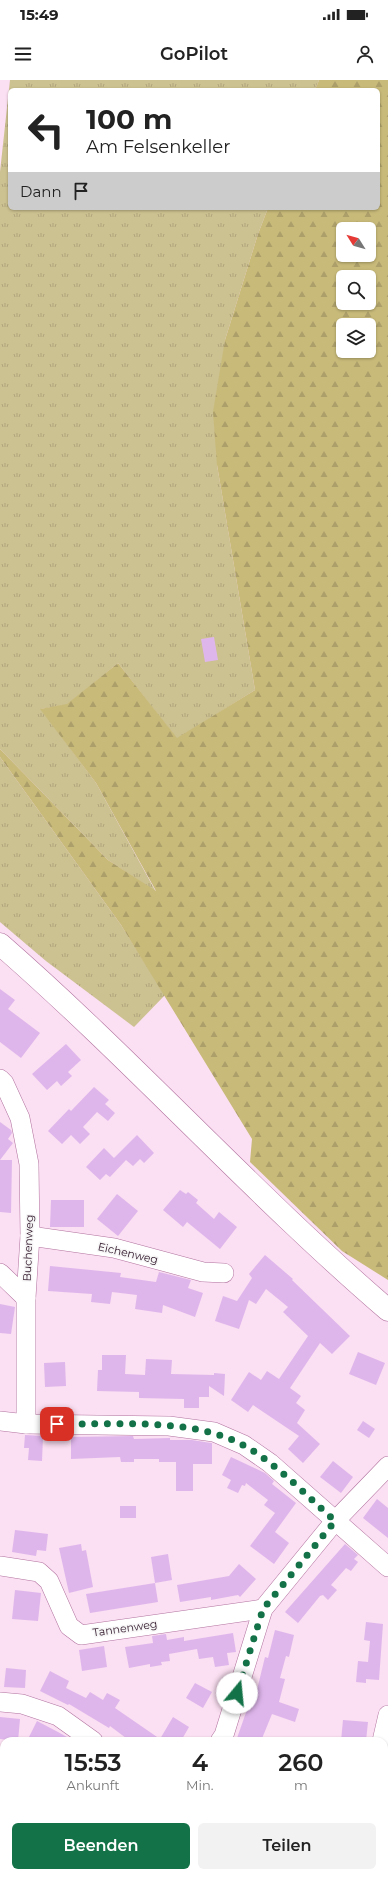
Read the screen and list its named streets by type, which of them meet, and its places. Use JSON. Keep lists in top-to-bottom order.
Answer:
{
  "streets": {
    "street": ["Buchenweg", "Eichenweg", "Tannenweg"]
  },
  "crossings": [
    ["Buchenweg", "Eichenweg"]
  ],
  "north": "top left",
  "page": {
    "status": "15:49",
    "header": "GoPilot",
    "turn": ["100 m", "Am Felsenkeller"],
    "then": "Dann",
    "eta": [
      "15:53",
      "Ankunft",
      "4",
      "Min.",
      "260",
      "m"
    ],
    "buttons": ["Beenden", "Teilen"]
  }
}
